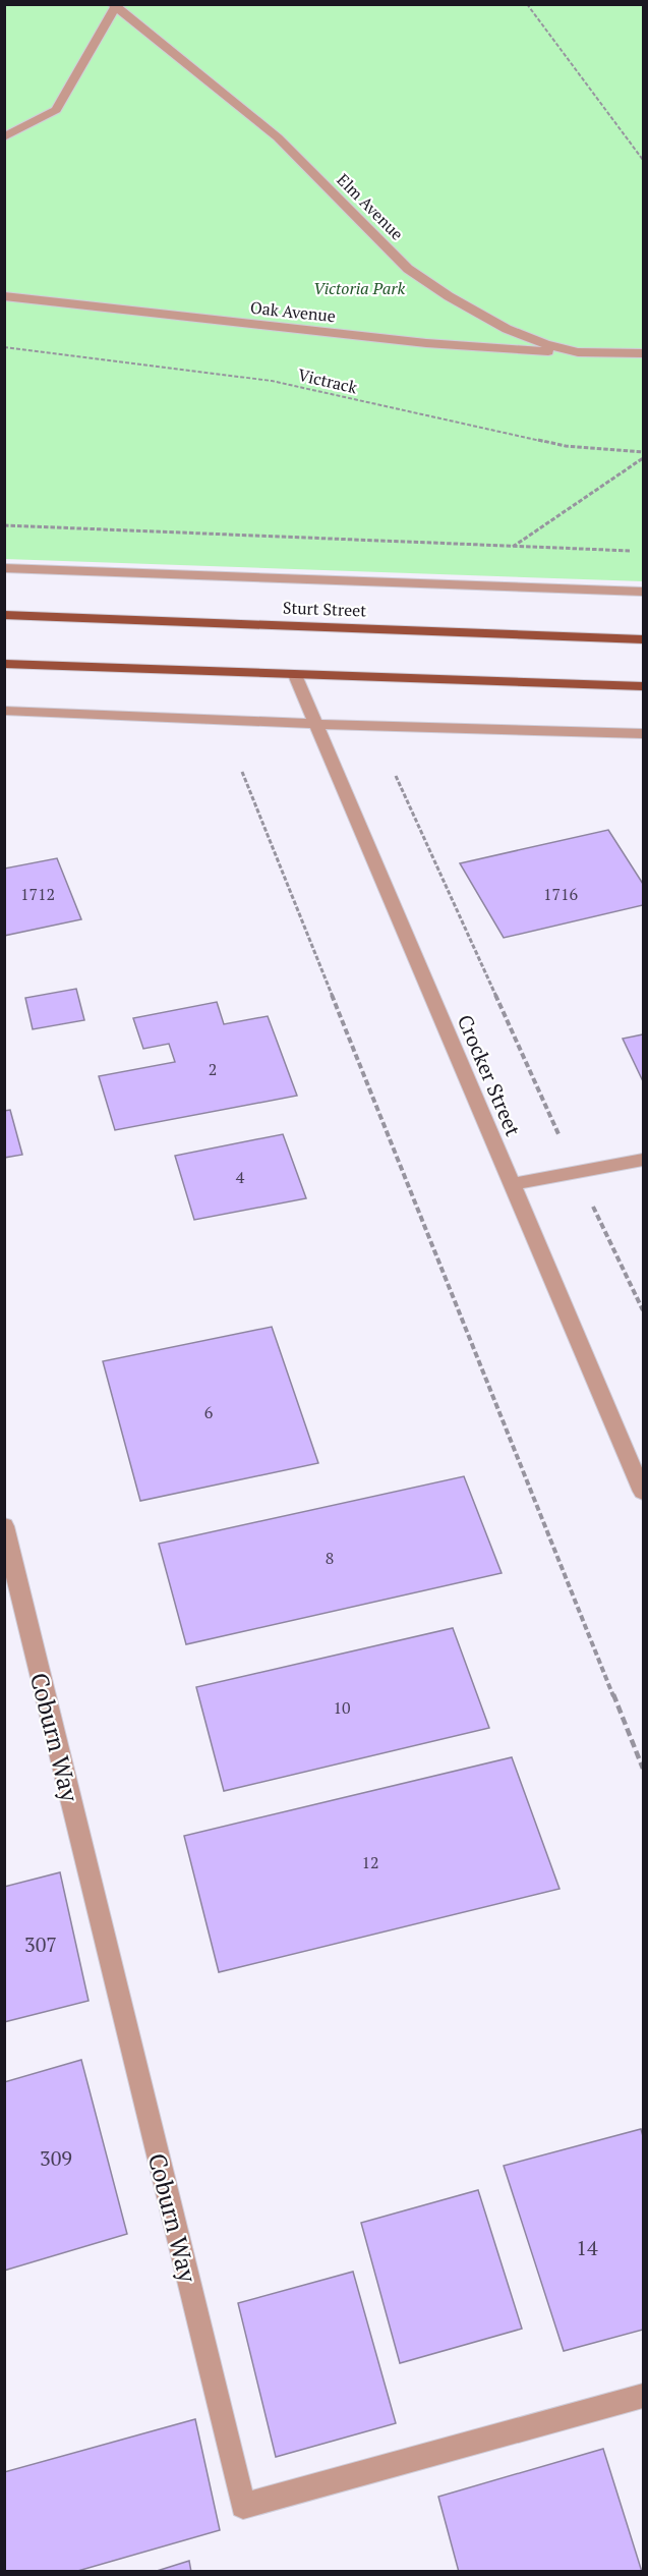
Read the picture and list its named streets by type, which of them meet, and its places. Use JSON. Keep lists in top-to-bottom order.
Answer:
{
  "streets": {
    "main road": ["Sturt Street"],
    "street": [
      "Elm Avenue",
      "Oak Avenue",
      "Crocker Street",
      "Coburn Way"
    ],
    "path": ["Victrack"]
  },
  "crossings": [
    ["Elm Avenue", "Oak Avenue"]
  ],
  "parks": ["Victoria Park"],
  "house_numbers": [
    "1712",
    "1716",
    "2",
    "4",
    "6",
    "8",
    "10",
    "12",
    "307",
    "309",
    "14"
  ]
}
